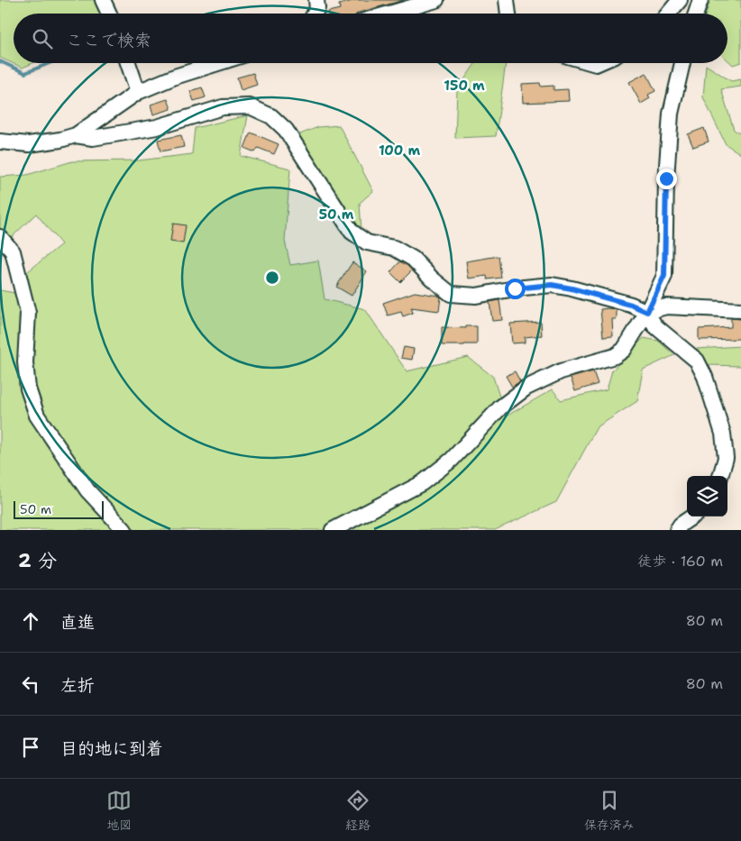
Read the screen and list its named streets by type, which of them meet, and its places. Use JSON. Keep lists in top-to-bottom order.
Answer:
{
  "scale_bar": "50 m",
  "page": {
    "search": "ここで検索",
    "scale": "50 m",
    "heading": ["2 分", "徒歩 · 160 m"],
    "list": [
      ["直進", "80 m"],
      ["左折", "80 m"],
      "目的地に到着"
    ],
    "nav": ["地図", "経路", "保存済み"]
  },
  "rings": ["150 m", "100 m", "50 m"]
}
